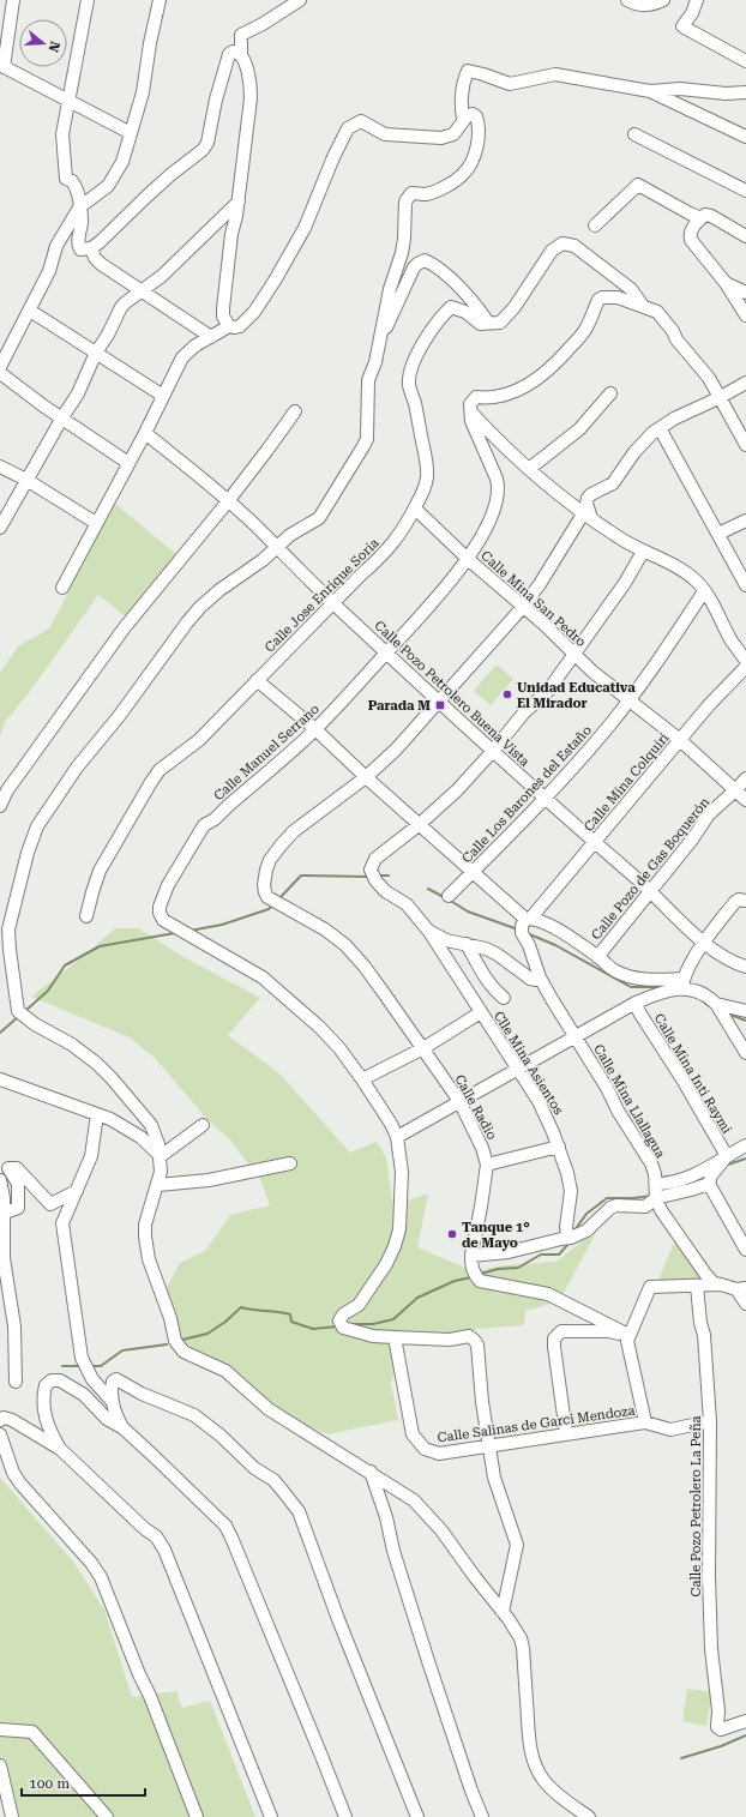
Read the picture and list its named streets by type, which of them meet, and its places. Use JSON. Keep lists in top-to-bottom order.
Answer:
{
  "streets": {
    "street": [
      "Calle Jose Enrique Soria",
      "Calle Mina San Pedro",
      "Calle Pozo Petrolero Buena Vista",
      "Calle Manuel Serrano",
      "Calle Mina Colquiri",
      "Calle Los Barones del Estaño",
      "Calle Pozo de Gas Boquerón",
      "Clle Mina Asientos",
      "Calle Mina Inti Raymi",
      "Calle Mina Llallagua",
      "Calle Radio",
      "Calle Salinas de Garci Mendoza",
      "Calle Pozo Petrolero La Peña"
    ]
  },
  "crossings": [
    ["Calle Jose Enrique Soria", "Calle Mina San Pedro"],
    ["Calle Jose Enrique Soria", "Calle Pozo Petrolero Buena Vista"],
    ["Calle Mina San Pedro", "Calle Manuel Serrano"],
    ["Calle Mina San Pedro", "Calle Mina Colquiri"],
    ["Calle Mina San Pedro", "Calle Los Barones del Estaño"],
    ["Calle Mina San Pedro", "Calle Pozo de Gas Boquerón"],
    ["Calle Pozo Petrolero Buena Vista", "Calle Manuel Serrano"],
    ["Calle Pozo Petrolero Buena Vista", "Calle Mina Colquiri"],
    ["Calle Pozo Petrolero Buena Vista", "Calle Los Barones del Estaño"],
    ["Calle Pozo Petrolero Buena Vista", "Calle Pozo de Gas Boquerón"],
    ["Calle Mina Colquiri", "Calle Mina Llallagua"],
    ["Calle Salinas de Garci Mendoza", "Calle Pozo Petrolero La Peña"]
  ],
  "places": {
    "other": ["Unidad Educativa El Mirador", "Tanque 1° de Mayo"],
    "transit": ["Parada M"]
  },
  "scale_bar": "100 m",
  "north": "right"
}
